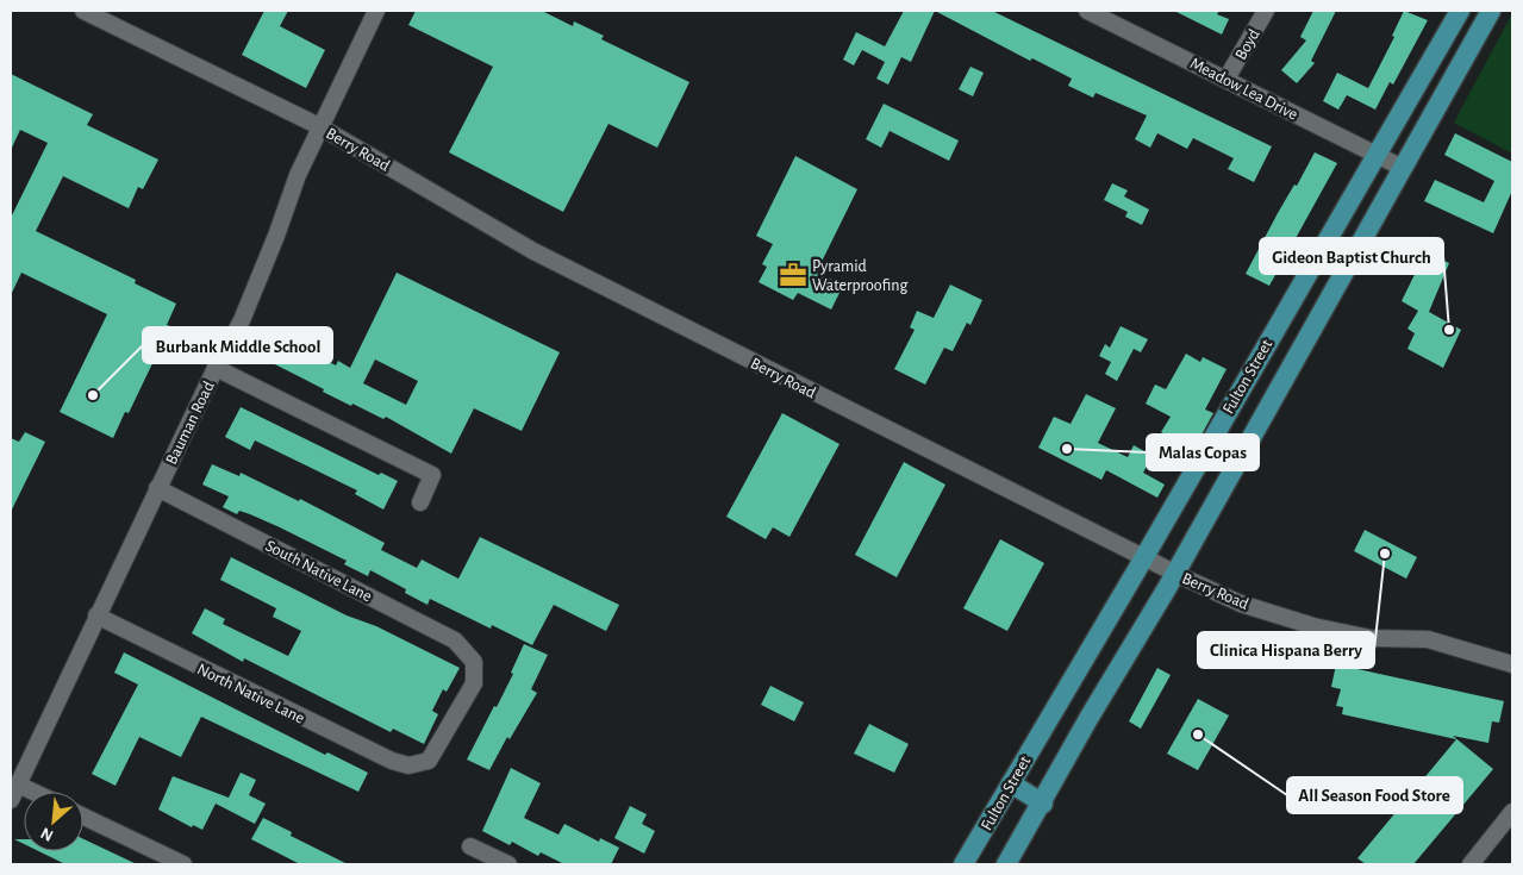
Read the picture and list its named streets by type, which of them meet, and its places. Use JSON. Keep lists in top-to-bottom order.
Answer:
{
  "streets": {
    "main road": ["Fulton Street"],
    "street": [
      "Boyd",
      "Meadow Lea Drive",
      "Berry Road",
      "Bauman Road",
      "South Native Lane",
      "North Native Lane"
    ]
  },
  "crossings": [
    ["Boyd", "Meadow Lea Drive"],
    ["Meadow Lea Drive", "Fulton Street"],
    ["Berry Road", "Fulton Street"],
    ["Berry Road", "Bauman Road"],
    ["Bauman Road", "South Native Lane"],
    ["Bauman Road", "North Native Lane"],
    ["South Native Lane", "North Native Lane"]
  ],
  "places": {
    "office": ["Pyramid Waterproofing"],
    "other": [
      "Gideon Baptist Church",
      "Burbank Middle School",
      "Malas Copas",
      "Clinica Hispana Berry",
      "All Season Food Store"
    ]
  },
  "north": "bottom left"
}
